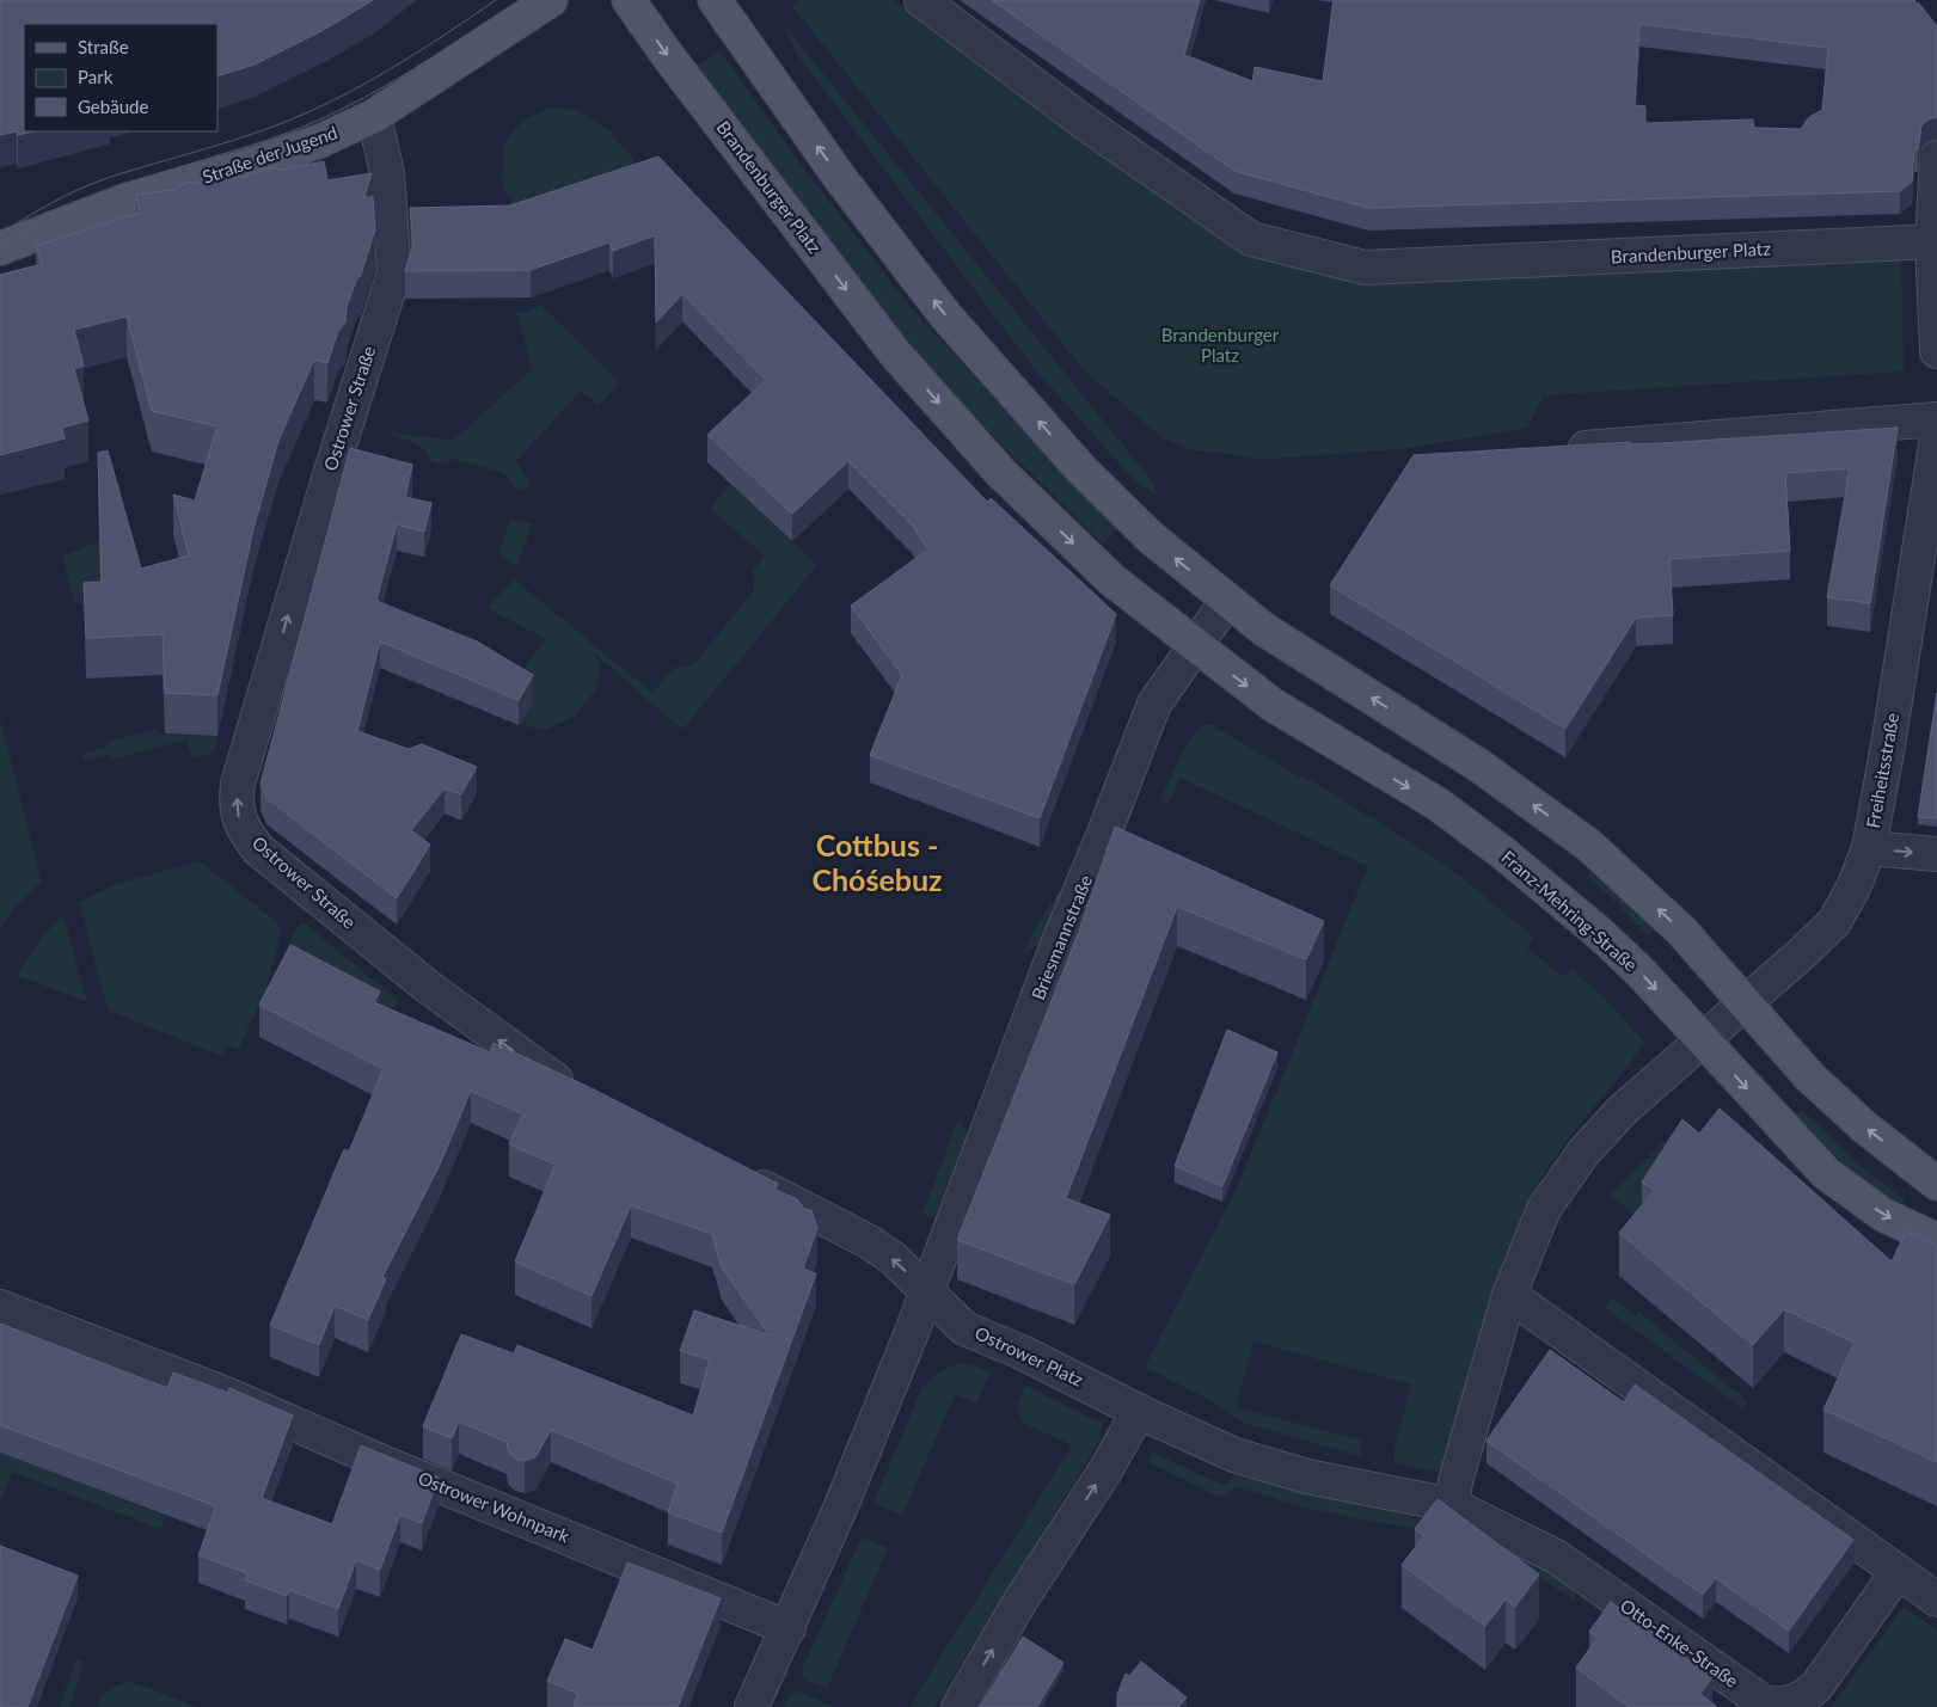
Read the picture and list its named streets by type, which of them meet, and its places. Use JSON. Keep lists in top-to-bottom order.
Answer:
{
  "streets": {
    "main road": ["Straße der Jugend", "Brandenburger Platz", "Franz-Mehring-Straße"],
    "street": [
      "Ostrower Straße",
      "Freiheitsstraße",
      "Briesmannstraße",
      "Ostrower Platz",
      "Ostrower Wohnpark",
      "Otto-Enke-Straße"
    ]
  },
  "crossings": [
    ["Straße der Jugend", "Ostrower Straße"],
    ["Brandenburger Platz", "Franz-Mehring-Straße"],
    ["Brandenburger Platz", "Briesmannstraße"],
    ["Freiheitsstraße", "Franz-Mehring-Straße"],
    ["Franz-Mehring-Straße", "Briesmannstraße"],
    ["Briesmannstraße", "Ostrower Platz"],
    ["Ostrower Platz", "Otto-Enke-Straße"]
  ],
  "one_way": ["Ostrower Straße"],
  "districts": ["Cottbus - Chóśebuz"],
  "parks": ["Brandenburger Platz"],
  "legend": ["Straße", "Park", "Gebäude"]
}
